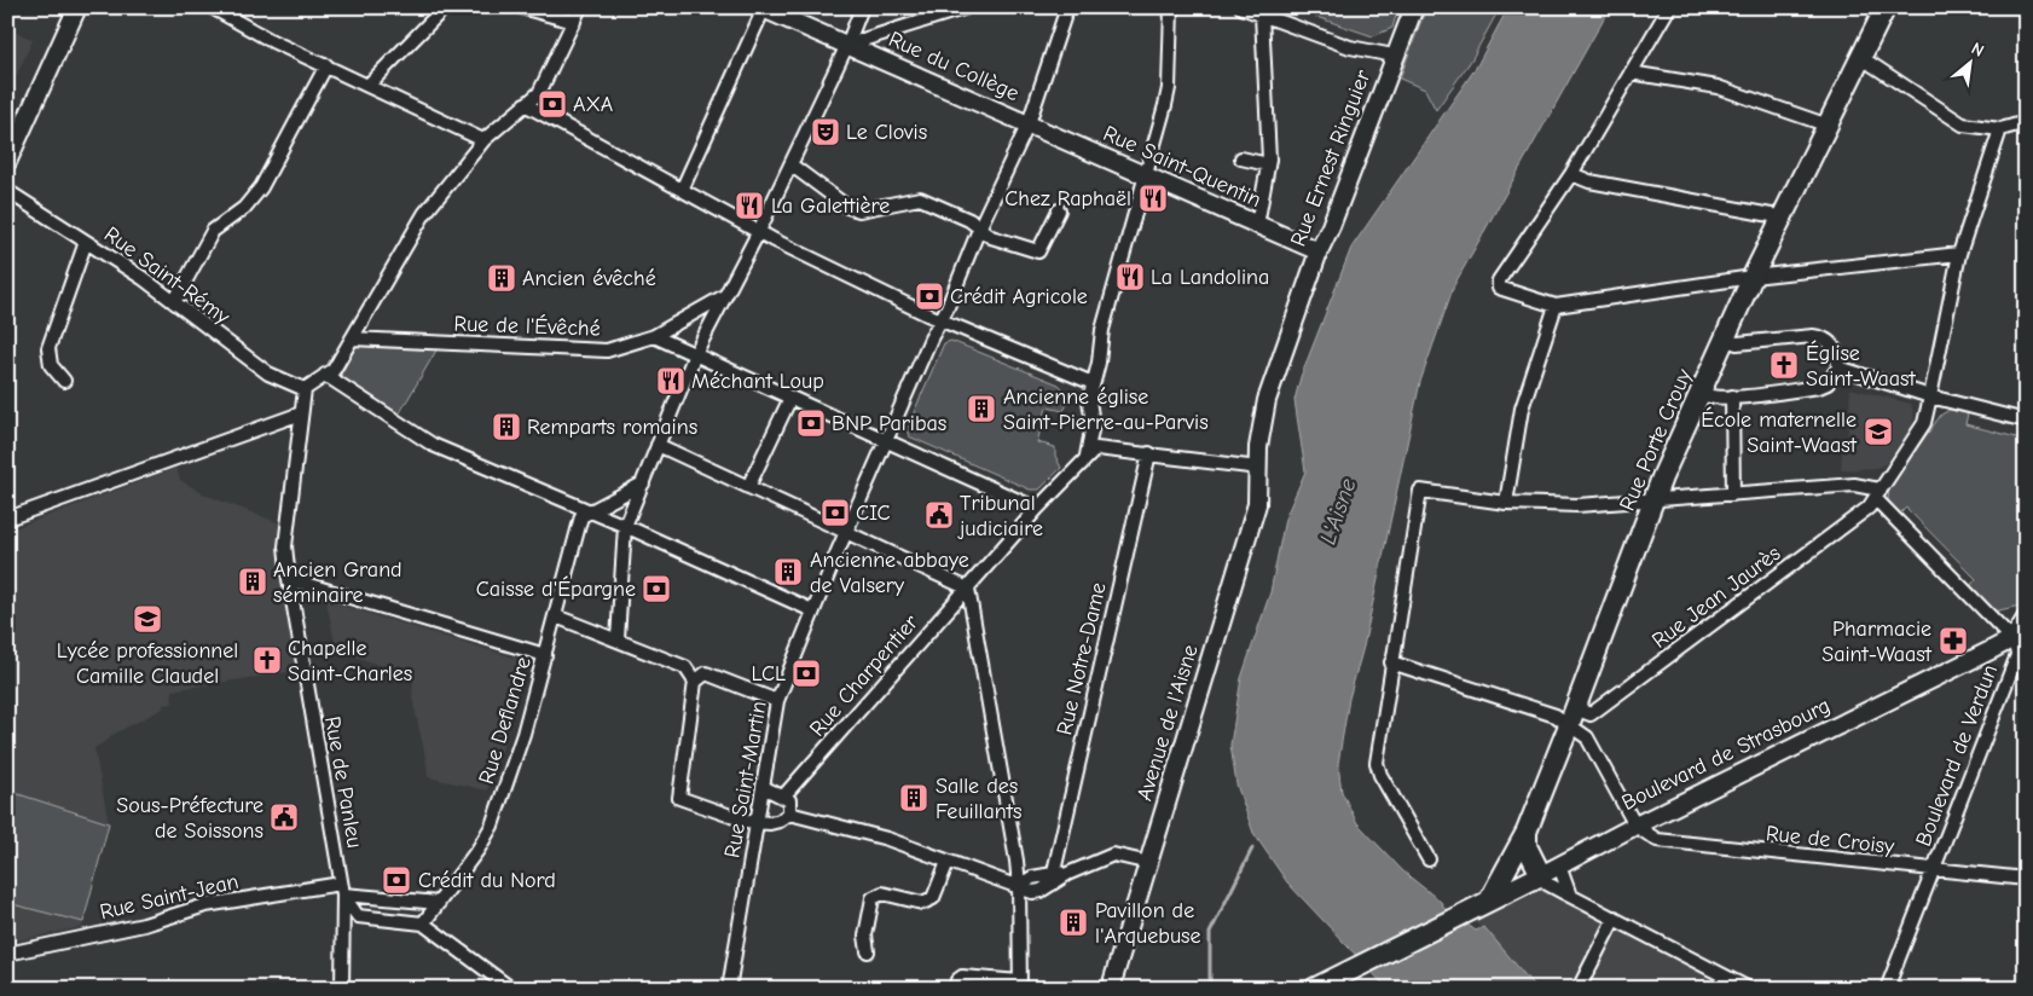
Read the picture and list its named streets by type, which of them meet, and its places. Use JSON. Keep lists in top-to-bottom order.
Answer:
{
  "streets": {
    "main road": [
      "Rue du Collège",
      "Rue Ernest Ringuier",
      "Rue Saint-Quentin",
      "Rue Porte Crouy",
      "Avenue de l'Aisne",
      "Boulevard de Strasbourg"
    ],
    "street": [
      "Rue Saint-Rémy",
      "Rue de l'Évêché",
      "Rue Jean Jaurès",
      "Rue Notre-Dame",
      "Rue Charpentier",
      "Rue Deflandre",
      "Boulevard de Verdun",
      "Rue Saint-Martin",
      "Rue de Panleu",
      "Rue de Croisy",
      "Rue Saint-Jean"
    ]
  },
  "crossings": [
    ["Rue du Collège", "Rue Saint-Quentin"],
    ["Rue du Collège", "Rue Saint-Martin"],
    ["Rue Ernest Ringuier", "Rue Saint-Quentin"],
    ["Rue Ernest Ringuier", "Avenue de l'Aisne"],
    ["Rue Saint-Quentin", "Rue Saint-Martin"],
    ["Rue Saint-Rémy", "Rue de Panleu"],
    ["Rue Porte Crouy", "Rue Jean Jaurès"],
    ["Rue Porte Crouy", "Boulevard de Strasbourg"],
    ["Rue Deflandre", "Rue Saint-Jean"],
    ["Boulevard de Strasbourg", "Boulevard de Verdun"],
    ["Boulevard de Strasbourg", "Rue de Croisy"],
    ["Boulevard de Verdun", "Rue de Croisy"],
    ["Rue de Panleu", "Rue Saint-Jean"]
  ],
  "water": ["L'Aisne"],
  "places": {
    "bank": [
      "AXA",
      "Crédit Agricole",
      "BNP Paribas",
      "CIC",
      "Caisse d'Épargne",
      "LCL",
      "Crédit du Nord"
    ],
    "theatre": ["Le Clovis"],
    "restaurant": [
      "Chez Raphaël",
      "La Galettière",
      "La Landolina",
      "Méchant Loup"
    ],
    "building": [
      "Ancien évêché",
      "Ancienne église Saint-Pierre-au-Parvis",
      "Remparts romains",
      "Ancienne abbaye de Valsery",
      "Ancien Grand séminaire",
      "Salle des Feuillants",
      "Pavillon de l'Arquebuse"
    ],
    "church": ["Église Saint-Waast", "Chapelle Saint-Charles"],
    "school or university": ["École maternelle Saint-Waast", "Lycée professionnel Camille Claudel"],
    "public building": ["Tribunal judiciaire", "Sous-Préfecture de Soissons"],
    "pharmacy": ["Pharmacie Saint-Waast"]
  },
  "north": "top right"
}
